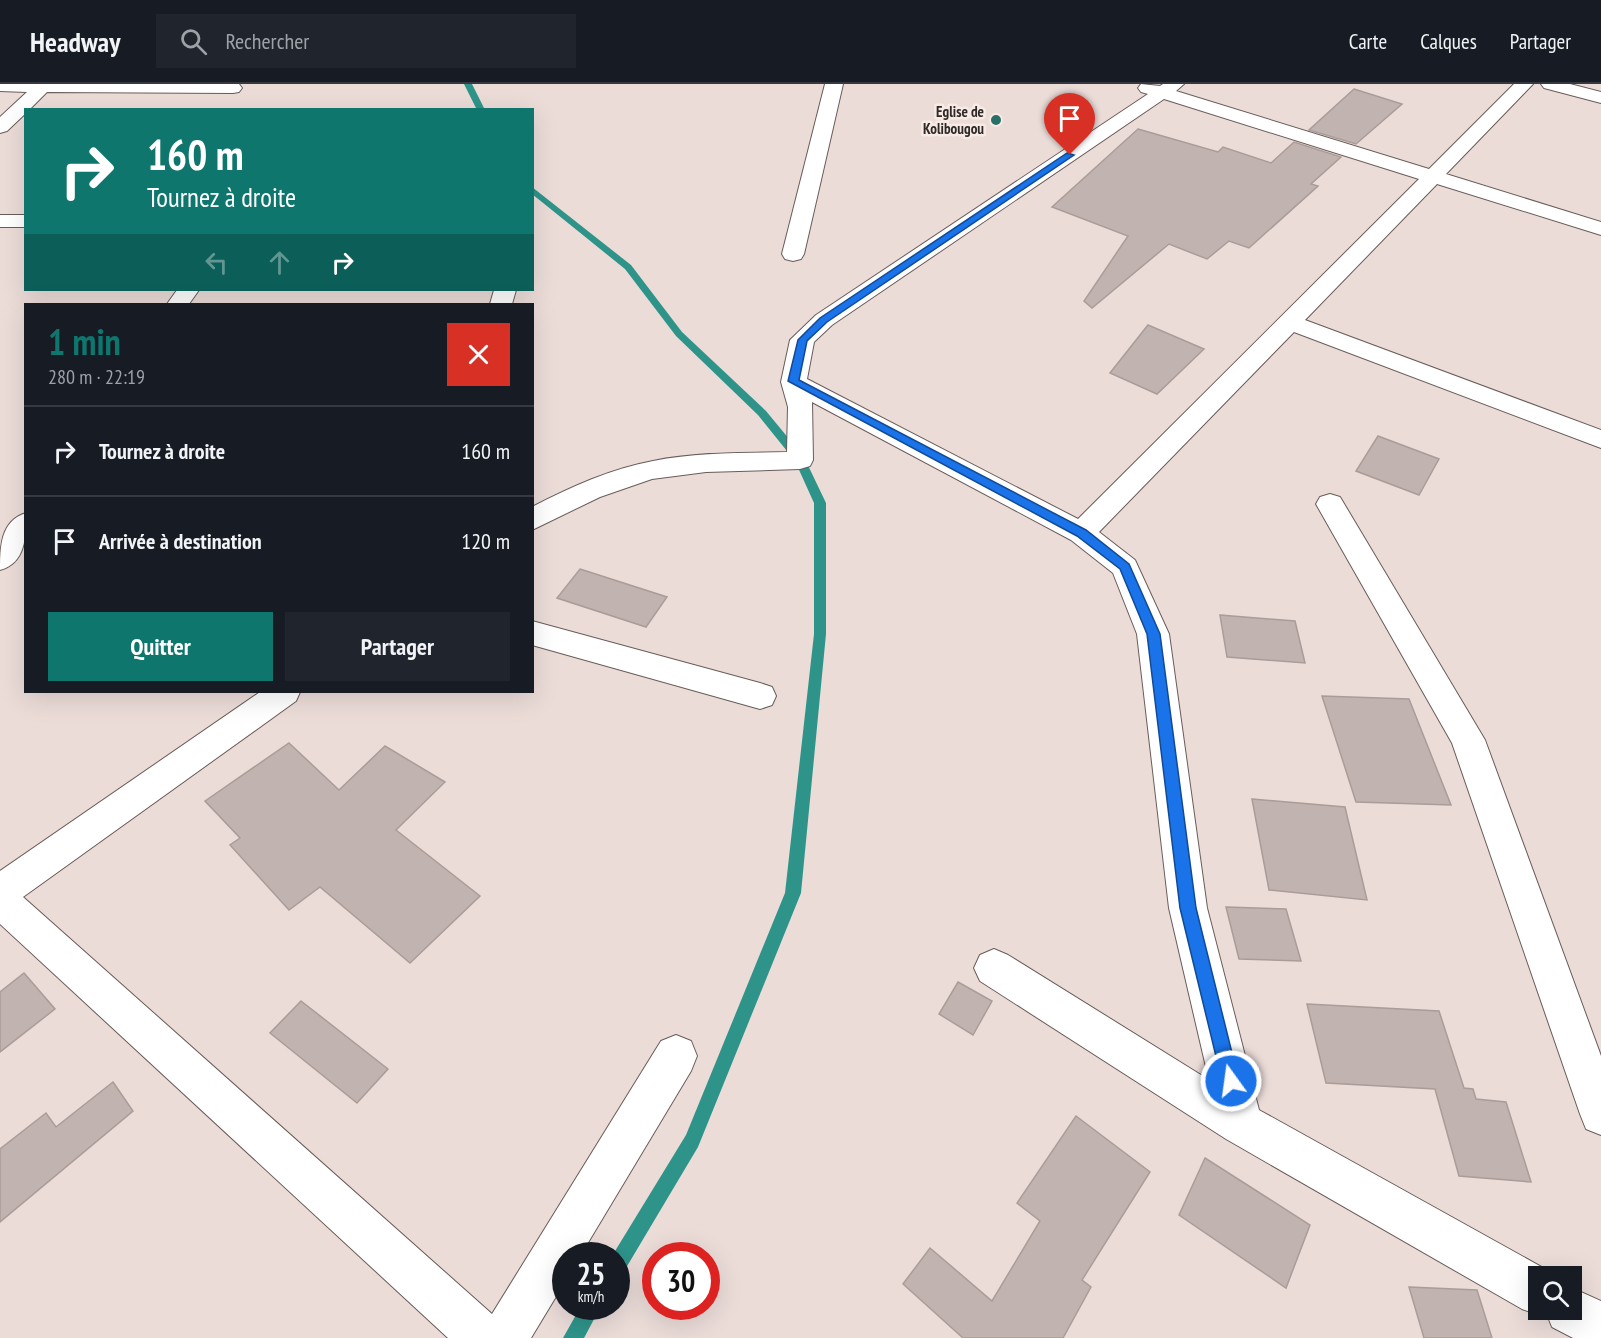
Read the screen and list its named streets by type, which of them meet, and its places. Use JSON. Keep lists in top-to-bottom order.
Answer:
{
  "places": ["Eglise de Kolibougou"],
  "page": {
    "header": "Headway",
    "search": "Rechercher",
    "nav": ["Carte", "Calques", "Partager"],
    "turn": ["160 m", "Tournez à droite"],
    "heading": ["1 min", "280 m · 22:19"],
    "list": [
      {
        "name": "Tournez à droite",
        "value": "160 m"
      },
      {
        "name": "Arrivée à destination",
        "value": "120 m"
      }
    ],
    "buttons": ["Quitter", "Partager"],
    "speed": "25 km/h",
    "limit": "30"
  }
}
